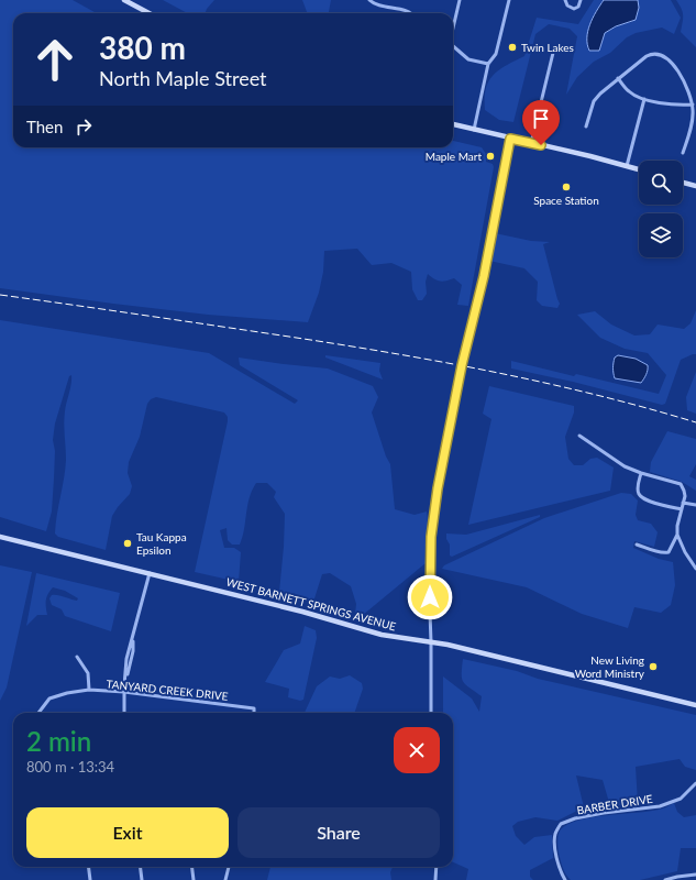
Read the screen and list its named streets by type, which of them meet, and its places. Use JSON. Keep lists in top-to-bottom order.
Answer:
{
  "streets": {
    "street": ["WEST BARNETT SPRINGS AVENUE", "TANYARD CREEK DRIVE", "BARBER DRIVE"]
  },
  "places": [
    "Twin Lakes",
    "Maple Mart",
    "Space Station",
    "Tau Kappa Epsilon",
    "New Living Word Ministry"
  ],
  "page": {
    "turn": ["380 m", "North Maple Street"],
    "then": "Then",
    "heading": ["2 min", "800 m · 13:34"],
    "buttons": ["Exit", "Share"]
  }
}
